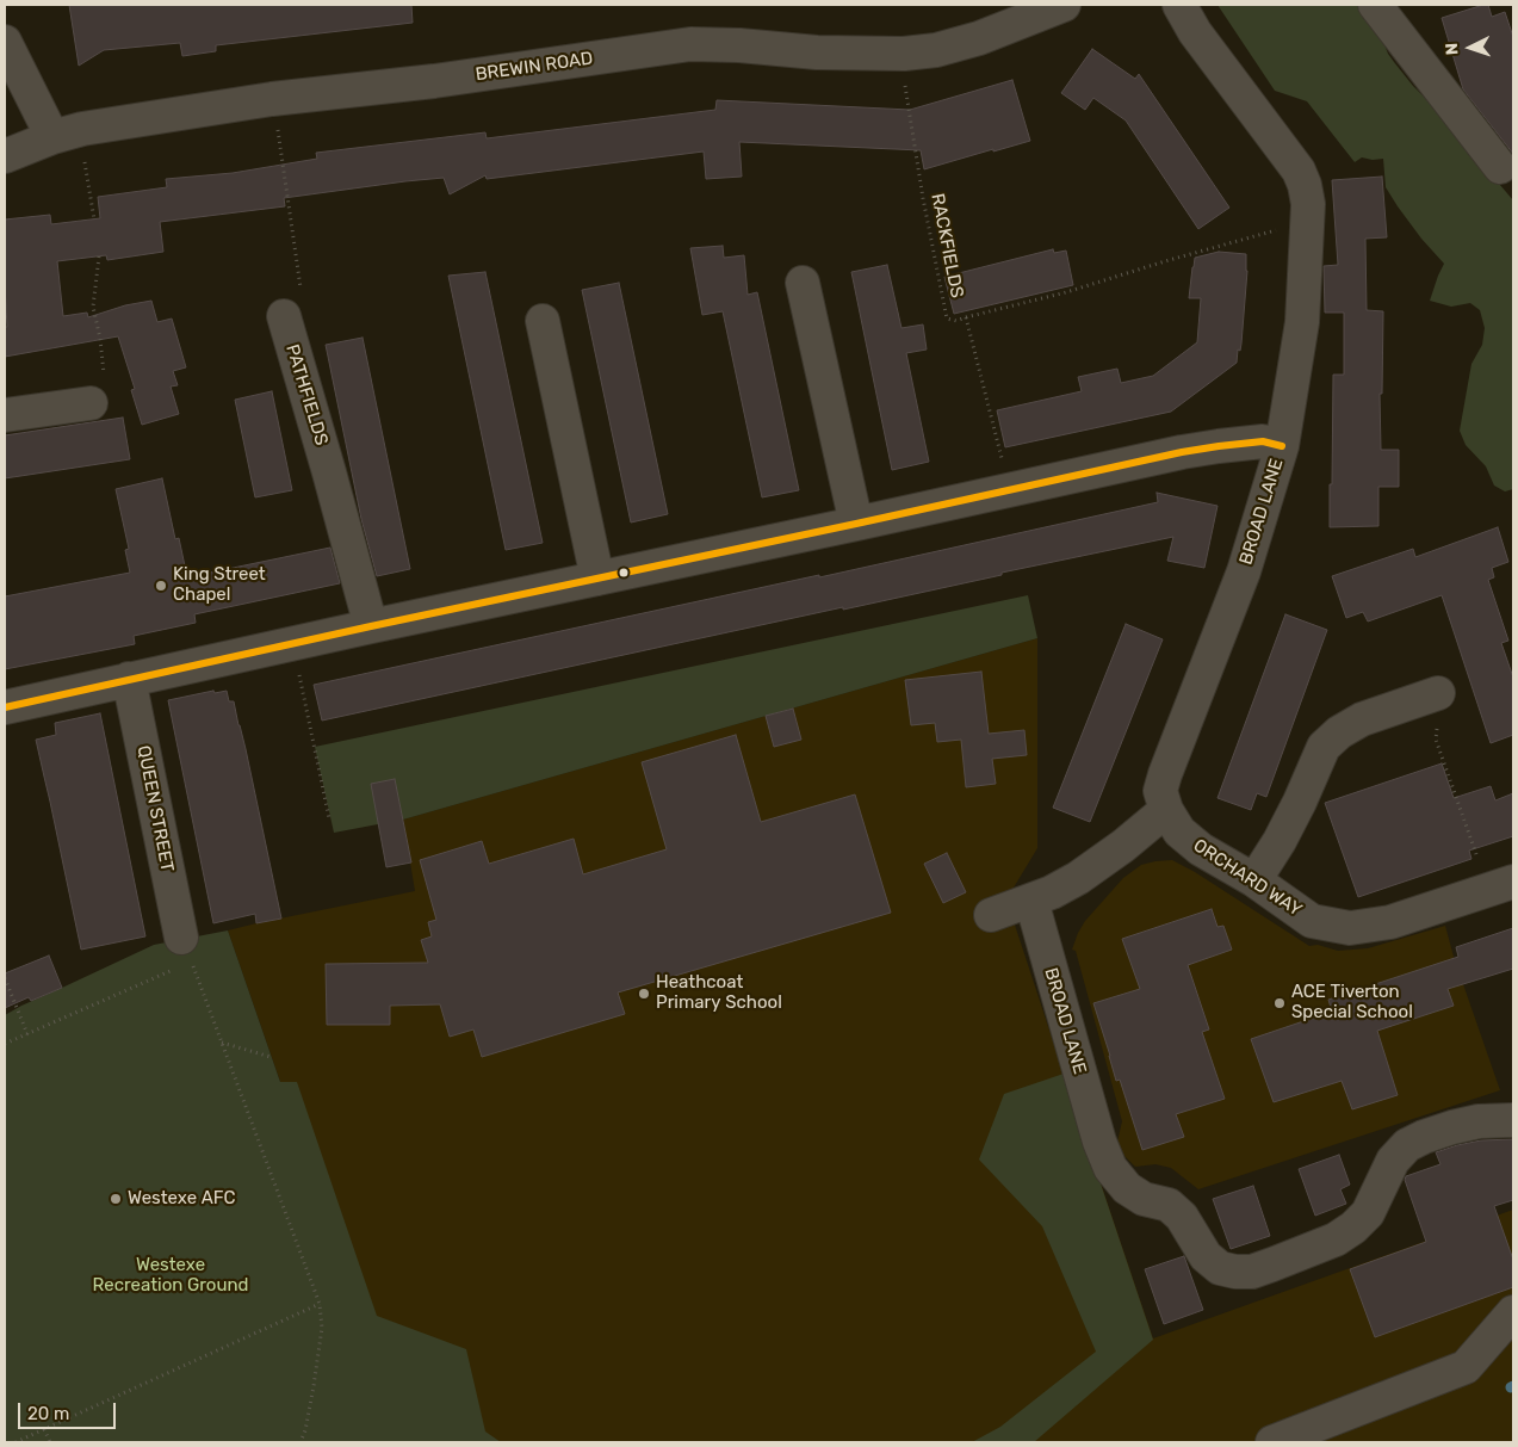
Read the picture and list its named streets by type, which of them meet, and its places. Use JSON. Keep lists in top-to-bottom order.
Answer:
{
  "streets": {
    "street": [
      "BREWIN ROAD",
      "PATHFIELDS",
      "BROAD LANE",
      "QUEEN STREET",
      "ORCHARD WAY"
    ],
    "path": ["RACKFIELDS"]
  },
  "crossings": [
    ["BREWIN ROAD", "RACKFIELDS"],
    ["BROAD LANE", "ORCHARD WAY"]
  ],
  "parks": ["Westexe Recreation Ground"],
  "places": [
    "King Street Chapel",
    "Heathcoat Primary School",
    "ACE Tiverton Special School",
    "Westexe AFC"
  ],
  "scale_bar": "20 m",
  "north": "left"
}
